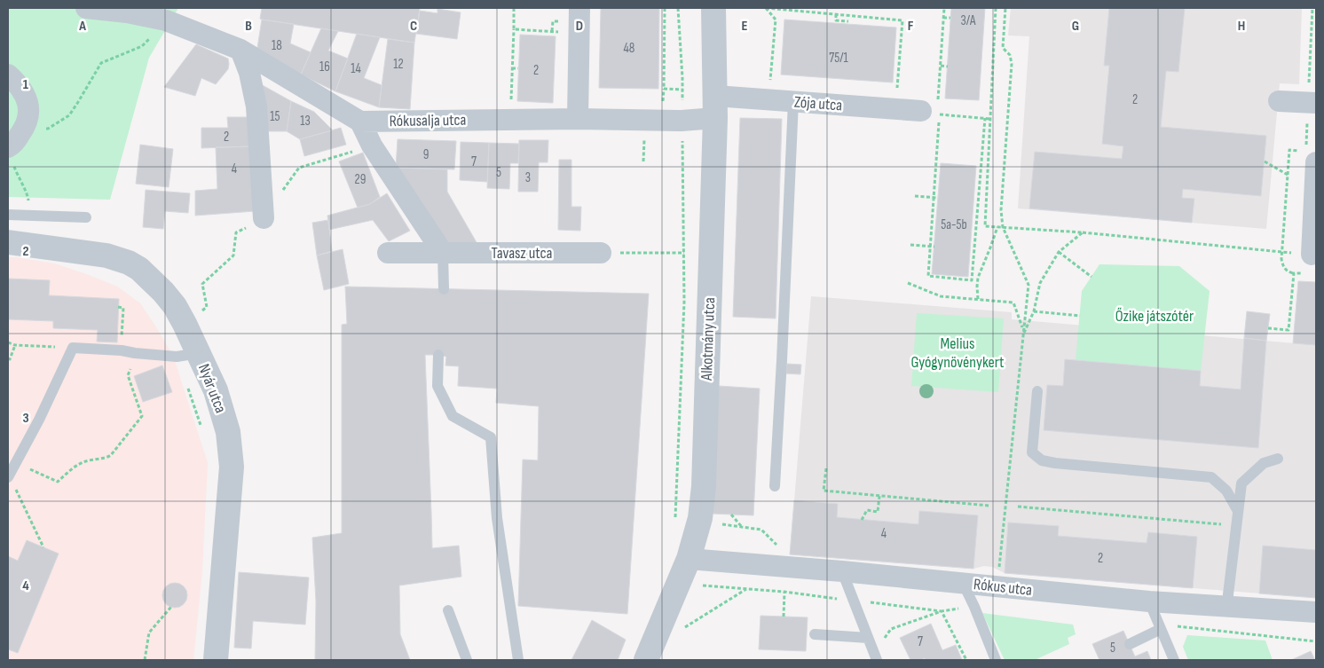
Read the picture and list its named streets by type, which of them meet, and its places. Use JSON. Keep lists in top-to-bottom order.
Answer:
{
  "streets": {
    "street": [
      "Zója utca",
      "Rókusalja utca",
      "Tavasz utca",
      "Alkotmány utca",
      "Nyár utca",
      "Rókus utca"
    ]
  },
  "crossings": [
    ["Zója utca", "Rókusalja utca"],
    ["Zója utca", "Alkotmány utca"],
    ["Rókusalja utca", "Alkotmány utca"],
    ["Alkotmány utca", "Rókus utca"]
  ],
  "parks": ["Őzike játszótér", "Melius Gyógynövénykert"],
  "house_numbers": [
    "3/A",
    "18",
    "48",
    "75/1",
    "12",
    "16",
    "14",
    "2",
    "2",
    "15",
    "13",
    "2",
    "9",
    "7",
    "4",
    "5",
    "3",
    "29",
    "5a-5b",
    "4",
    "2",
    "7",
    "5"
  ],
  "grid": {
    "columns": [
      "A",
      "B",
      "C",
      "D",
      "E",
      "F",
      "G",
      "H"
    ],
    "rows": [
      "1",
      "2",
      "3",
      "4"
    ]
  }
}
